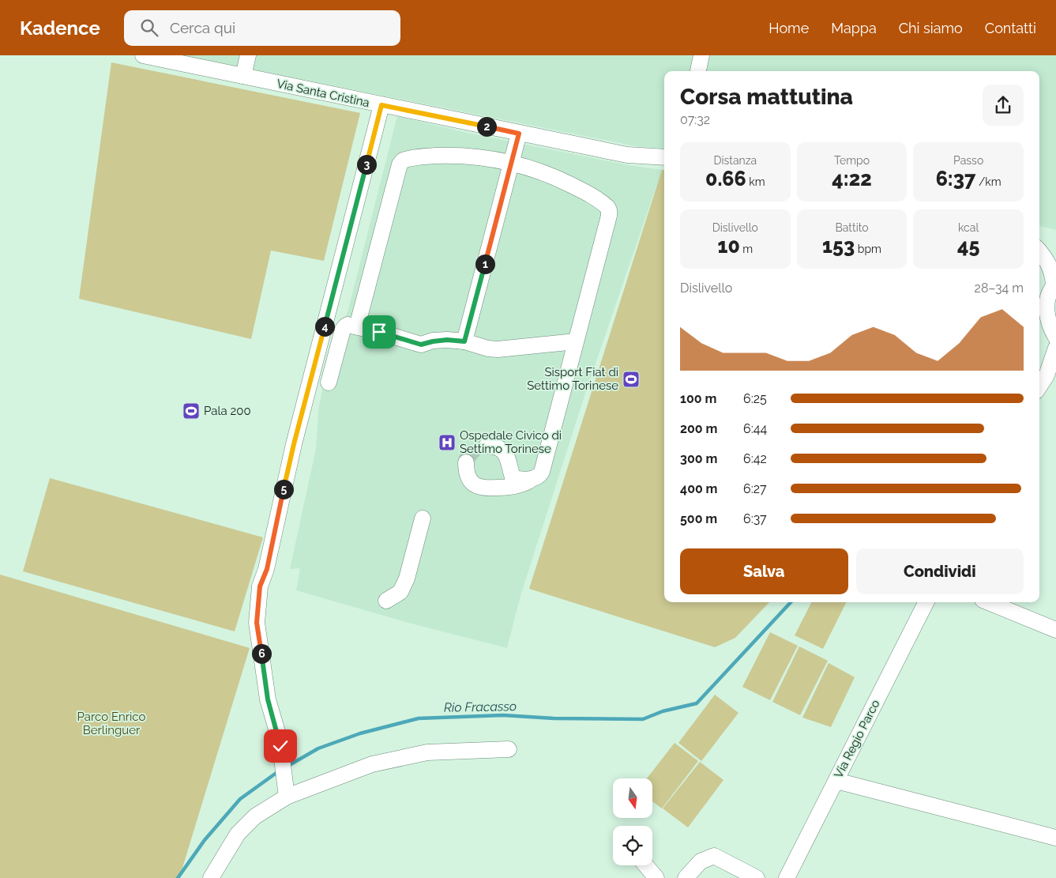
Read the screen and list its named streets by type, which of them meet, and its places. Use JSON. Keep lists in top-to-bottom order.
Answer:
{
  "streets": {
    "street": ["Via Santa Cristina", "Via Regio Parco"]
  },
  "water": ["Rio Fracasso"],
  "parks": ["Parco Enrico Berlinguer"],
  "places": {
    "sports": ["Sisport Fiat di Settimo Torinese", "Pala 200"],
    "hospital": ["Ospedale Civico di Settimo Torinese"]
  },
  "north": "bottom",
  "page": {
    "header": "Kadence",
    "search": "Cerca qui",
    "nav": [
      "Home",
      "Mappa",
      "Chi siamo",
      "Contatti"
    ],
    "heading": ["Corsa mattutina", "07:32"],
    "pins": [
      "2",
      "3",
      "1",
      "4",
      "5",
      "6"
    ],
    "stats": [
      ["Distanza", "0.66 km"],
      ["Tempo", "4:22"],
      ["Passo", "6:37 /km"],
      ["Dislivello", "10 m"],
      ["Battito", "153 bpm"],
      ["kcal", "45"]
    ],
    "chart": ["Dislivello", "28–34 m"],
    "list": [
      {
        "name": "100 m",
        "note": "6:25"
      },
      {
        "name": "200 m",
        "note": "6:44"
      },
      {
        "name": "300 m",
        "note": "6:42"
      },
      {
        "name": "400 m",
        "note": "6:27"
      },
      {
        "name": "500 m",
        "note": "6:37"
      }
    ],
    "buttons": ["Salva", "Condividi"]
  }
}
